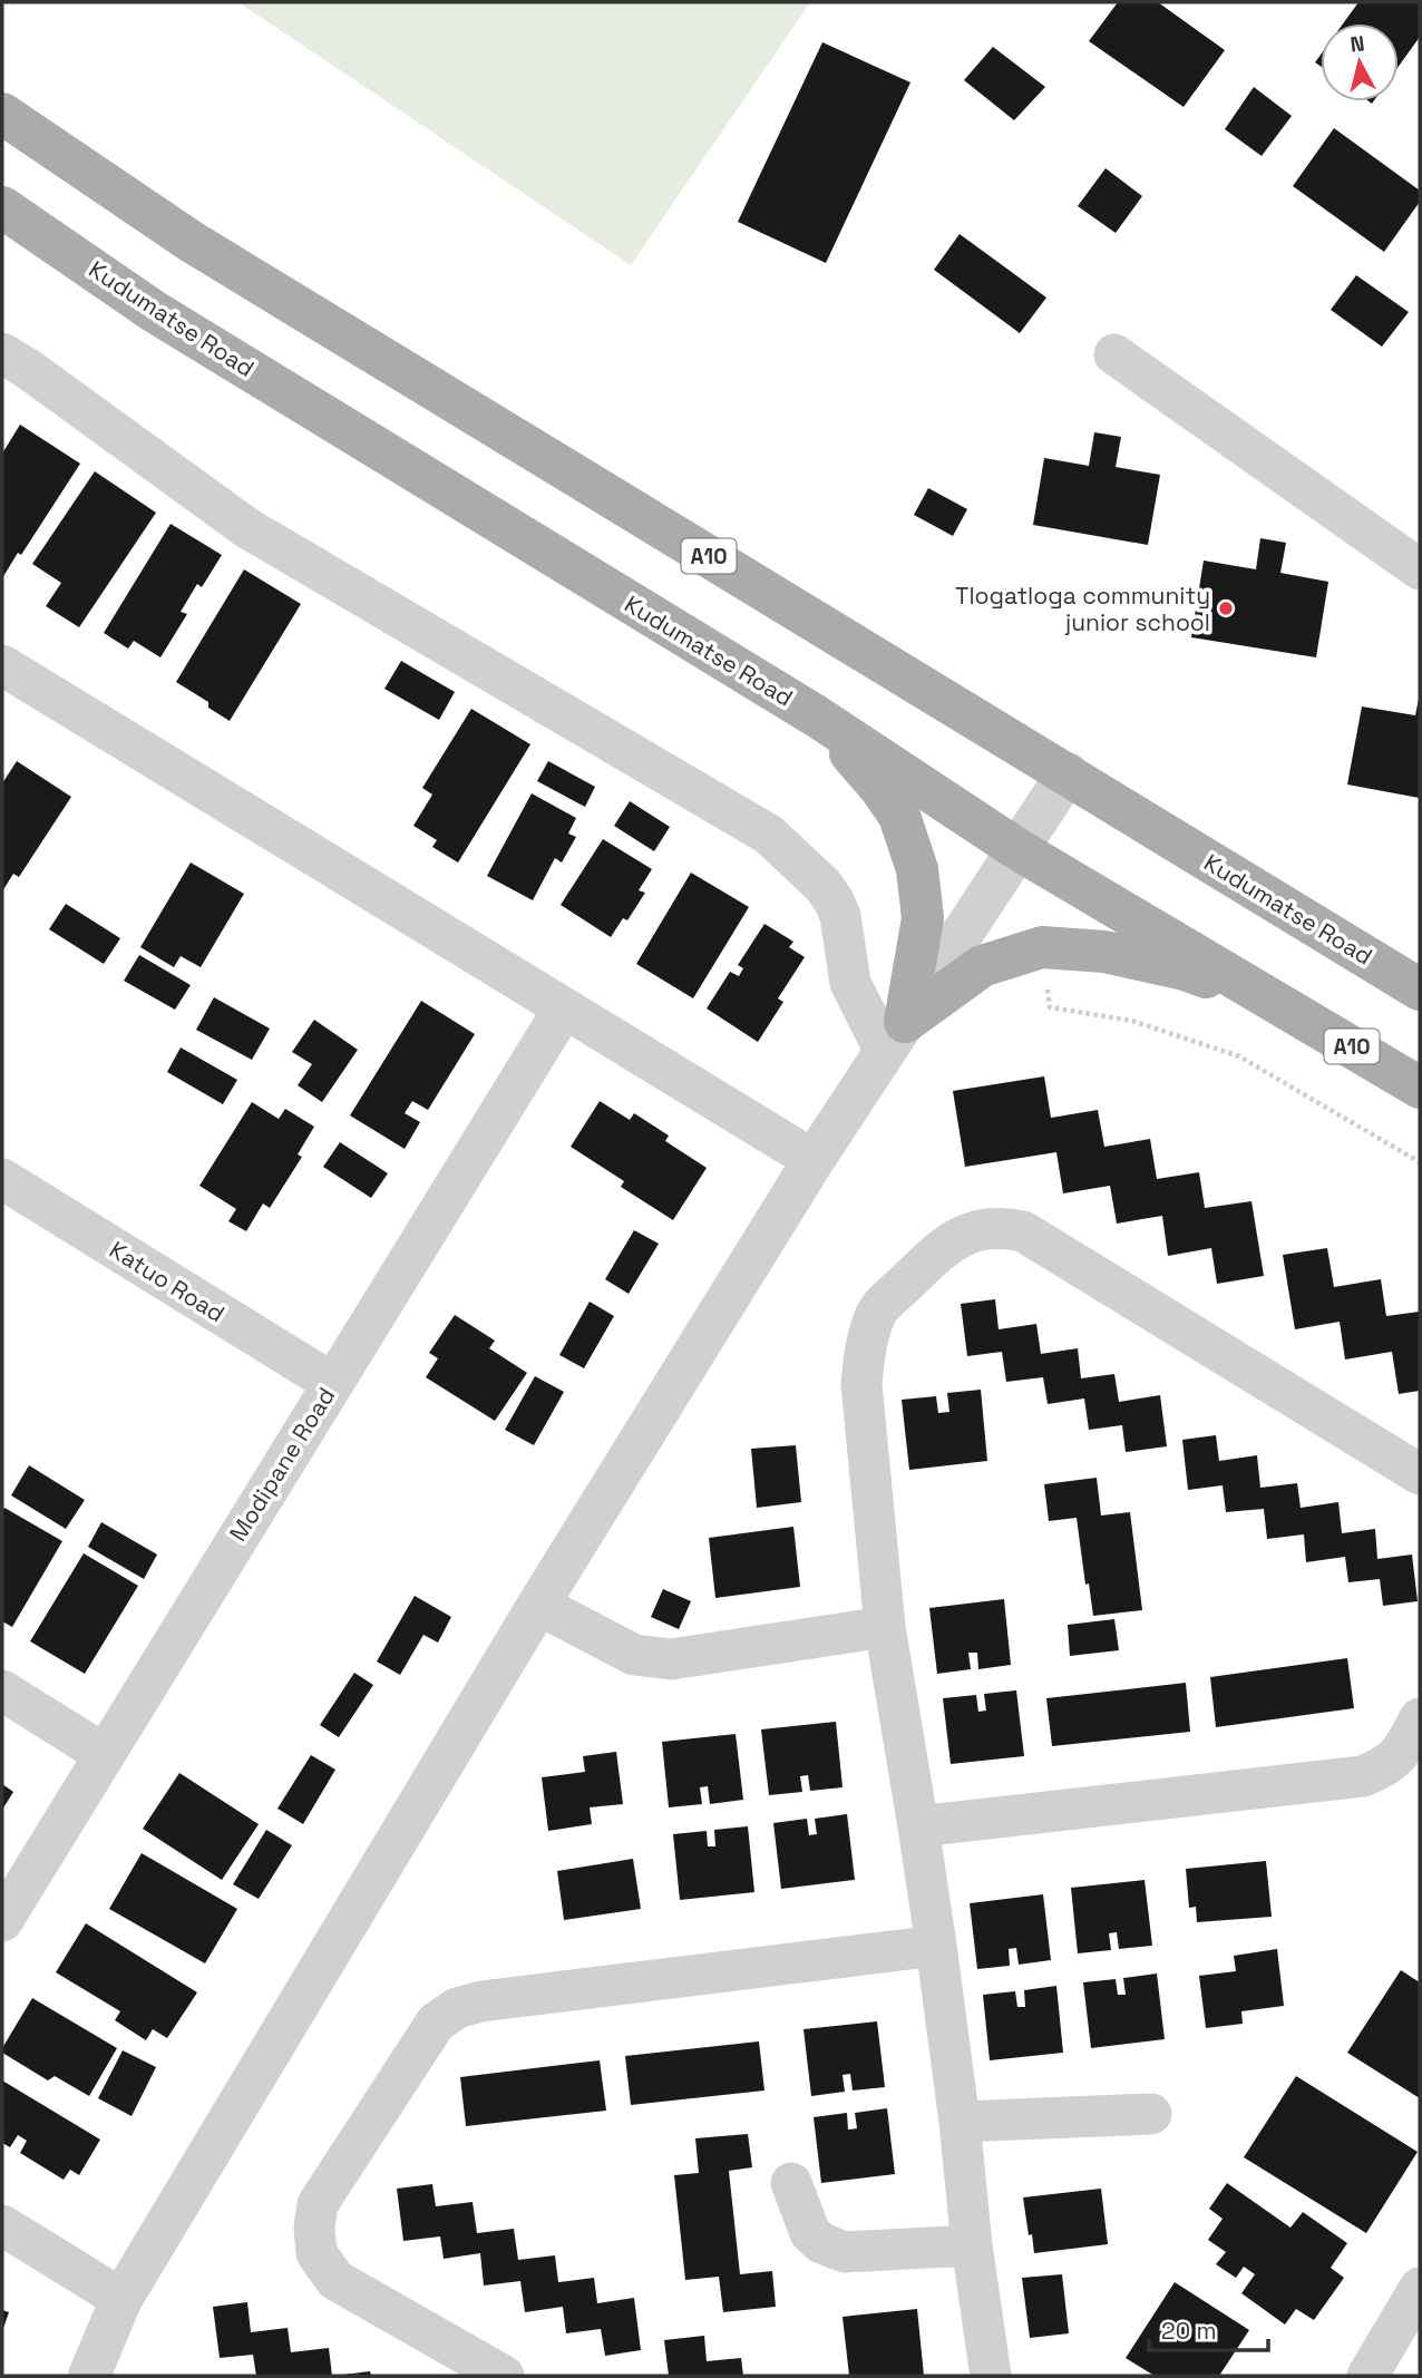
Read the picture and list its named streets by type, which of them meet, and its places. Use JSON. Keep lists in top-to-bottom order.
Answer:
{
  "streets": {
    "main road": ["Kudumatse Road", "A10"],
    "street": ["Katuo Road", "Modipane Road"]
  },
  "crossings": [
    ["Katuo Road", "Modipane Road"]
  ],
  "places": ["Tlogatloga community junior school"],
  "scale_bar": "20 m",
  "north": "top"
}
